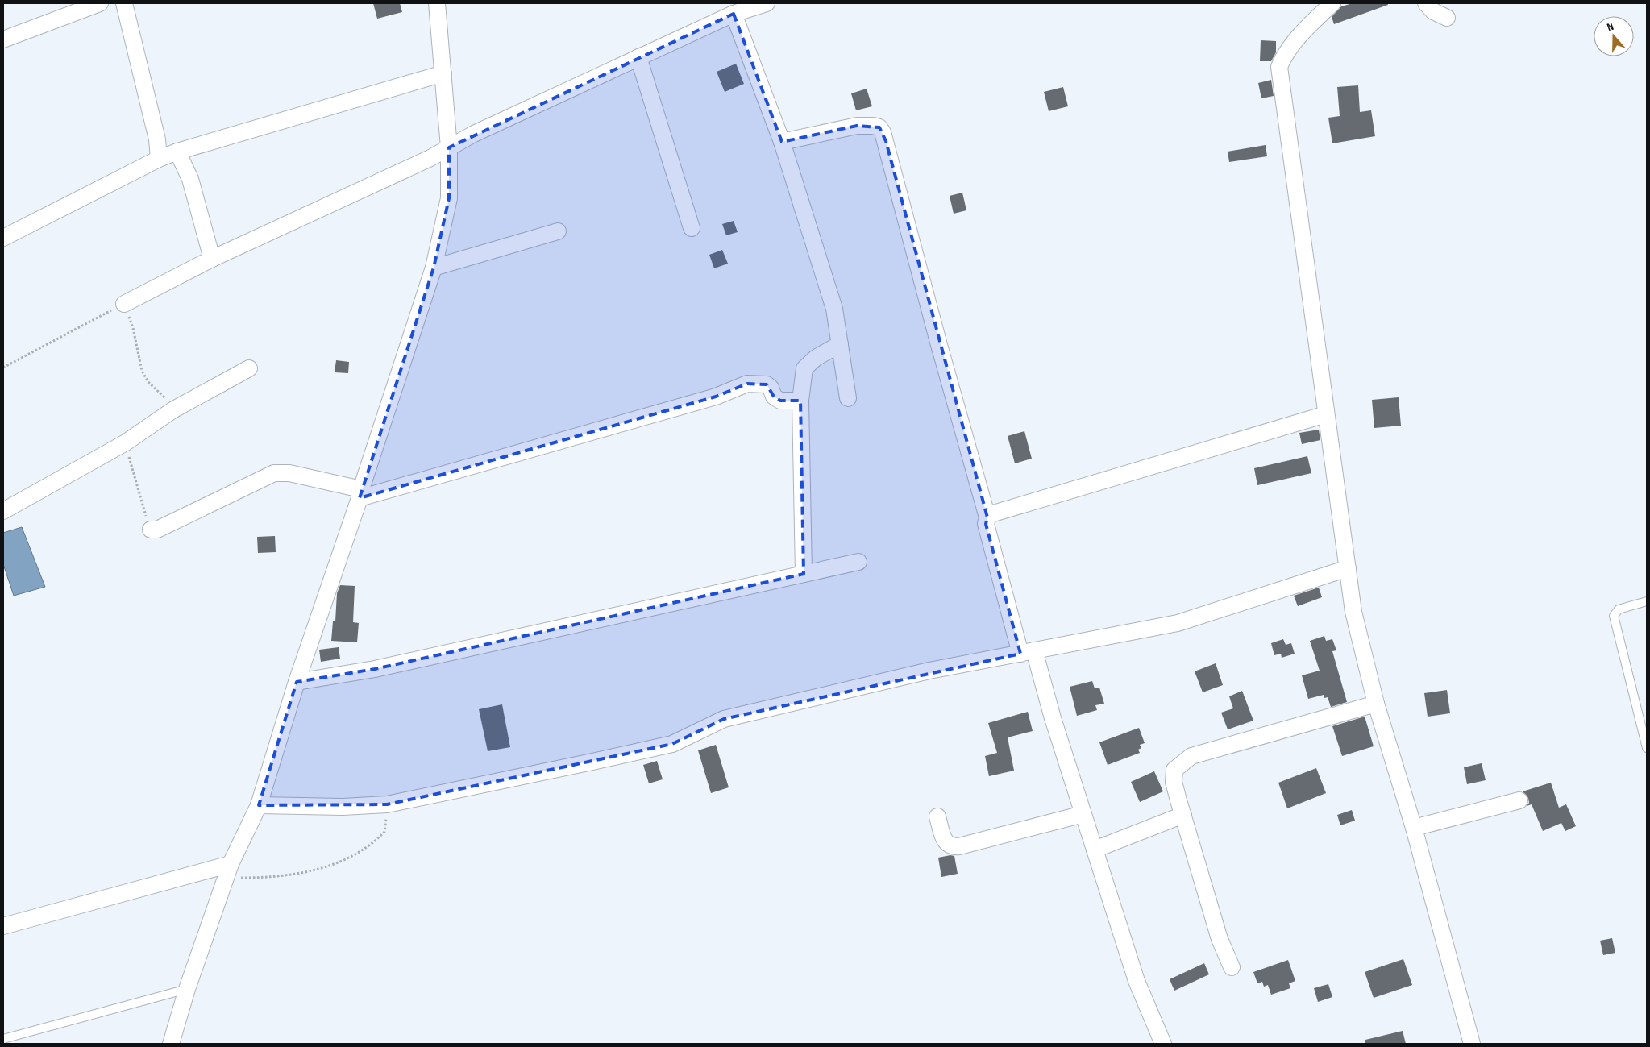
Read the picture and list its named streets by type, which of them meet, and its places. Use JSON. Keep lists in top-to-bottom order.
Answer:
{
  "north": "top"
}
